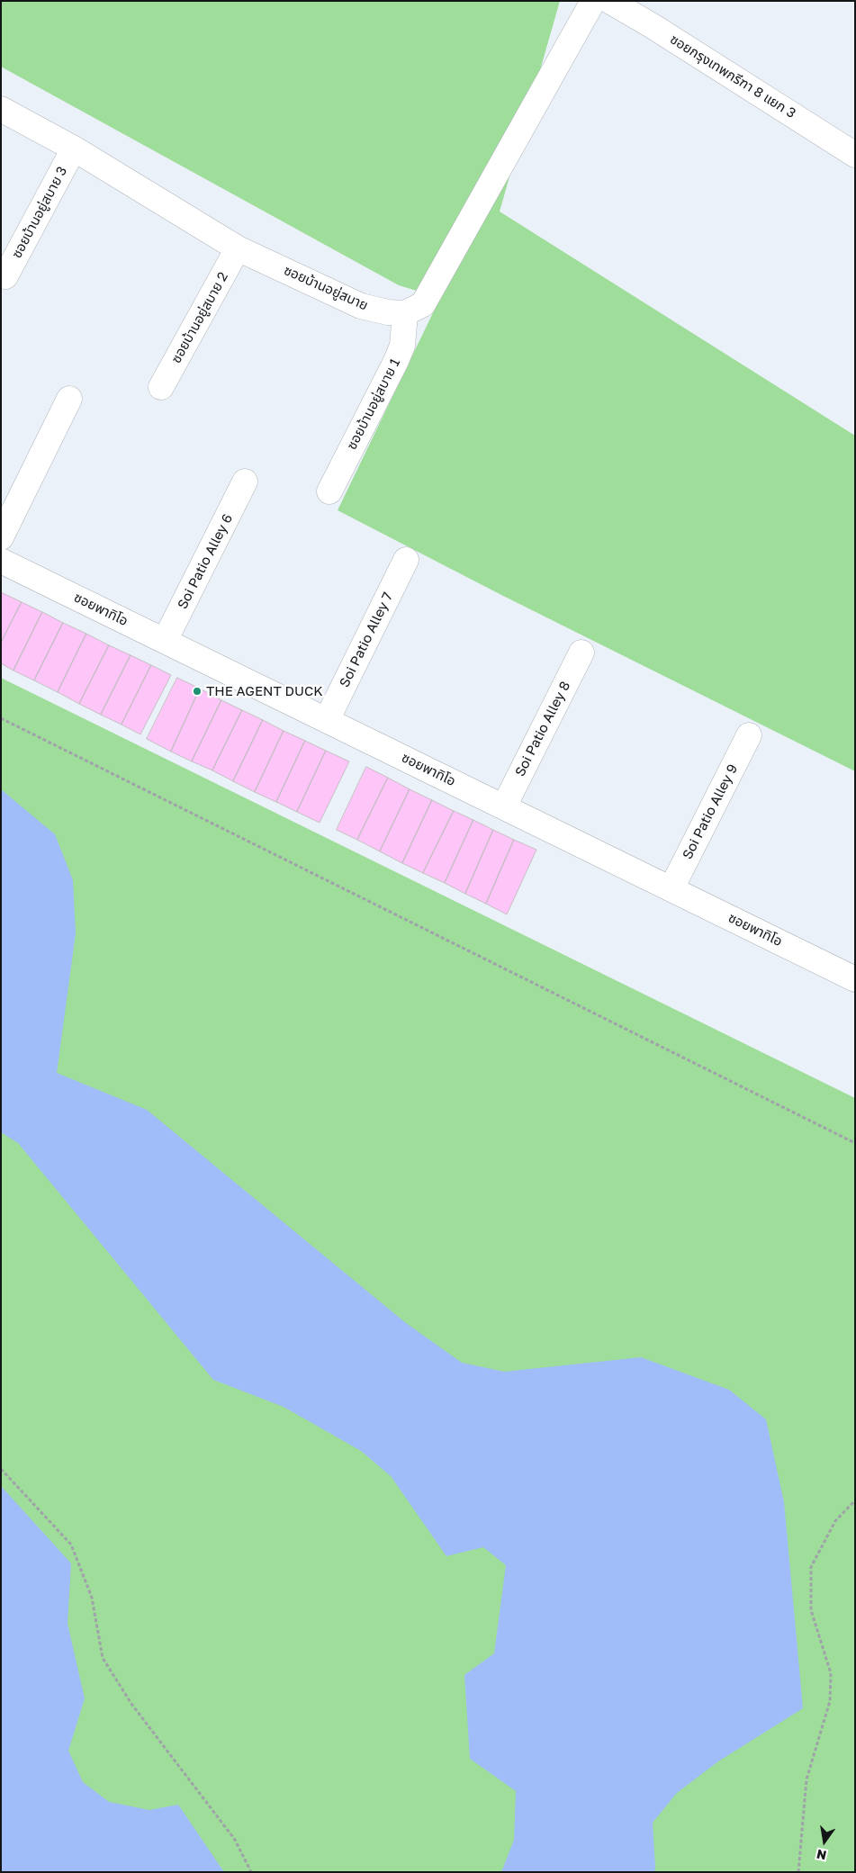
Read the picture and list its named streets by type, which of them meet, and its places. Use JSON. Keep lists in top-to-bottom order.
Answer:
{
  "streets": {
    "street": [
      "ซอยกรุงเทพกรีฑา 8 แยก 3",
      "ซอยบ้านอยู่สบาย 3",
      "ซอยบ้านอยู่สบาย",
      "ซอยบ้านอยู่สบาย 2",
      "ซอยบ้านอยู่สบาย 1",
      "Soi Patio Alley 6",
      "ซอยพาทิโอ",
      "Soi Patio Alley 7",
      "Soi Patio Alley 8",
      "Soi Patio Alley 9"
    ]
  },
  "crossings": [
    ["ซอยบ้านอยู่สบาย 3", "ซอยบ้านอยู่สบาย"],
    ["ซอยบ้านอยู่สบาย", "ซอยบ้านอยู่สบาย 2"],
    ["ซอยบ้านอยู่สบาย", "ซอยบ้านอยู่สบาย 1"],
    ["Soi Patio Alley 6", "ซอยพาทิโอ"],
    ["ซอยพาทิโอ", "Soi Patio Alley 7"],
    ["ซอยพาทิโอ", "Soi Patio Alley 8"],
    ["ซอยพาทิโอ", "Soi Patio Alley 9"]
  ],
  "places": ["THE AGENT DUCK"],
  "north": "bottom"
}
